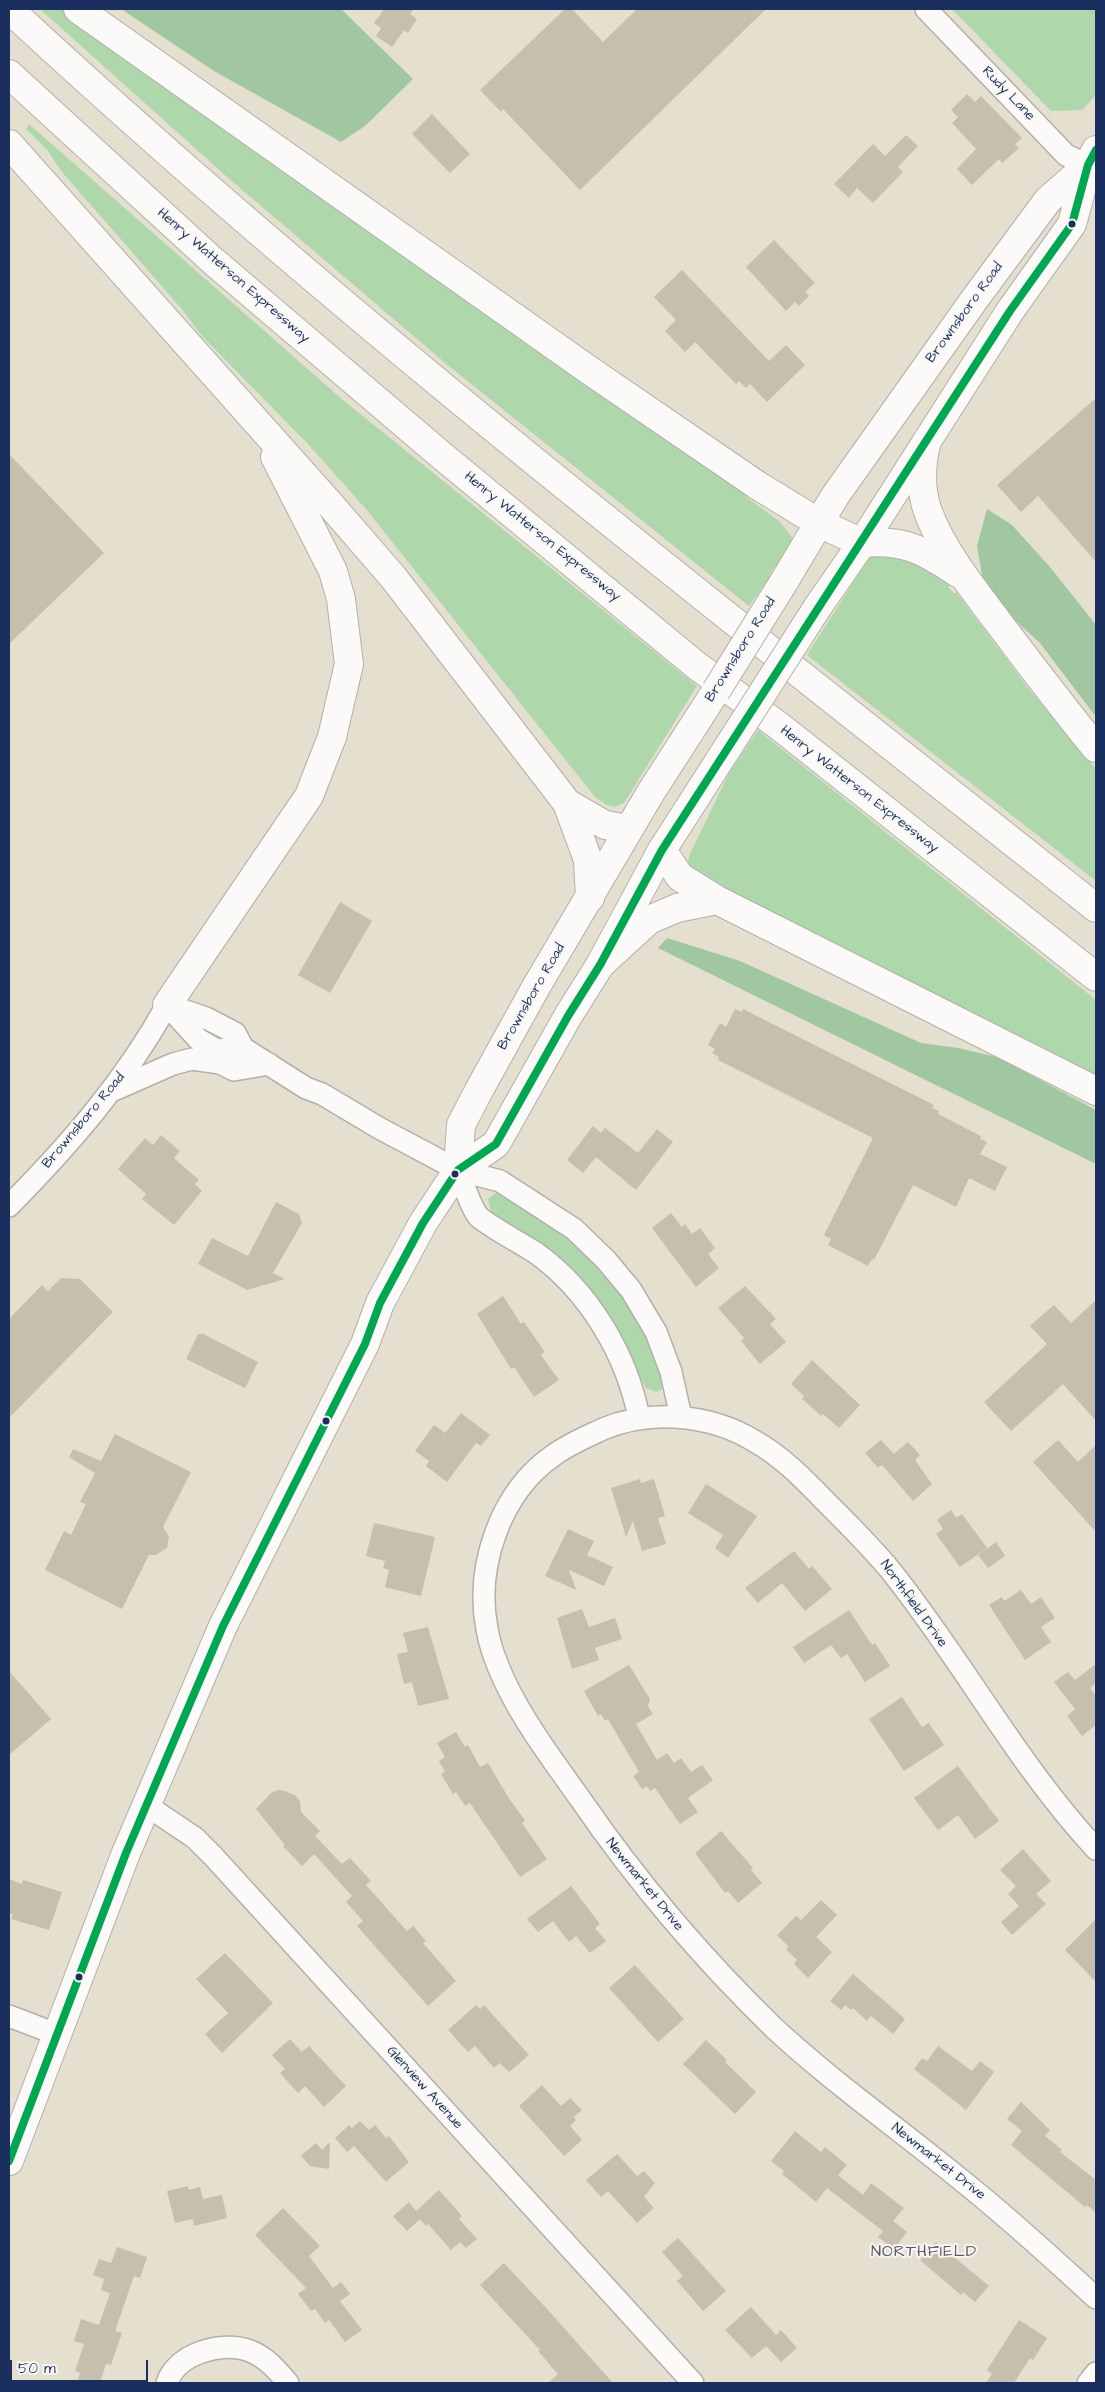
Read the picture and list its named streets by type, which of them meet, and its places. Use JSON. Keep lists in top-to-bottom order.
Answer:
{
  "streets": {
    "main road": ["Henry Watterson Expressway", "Brownsboro Road"],
    "street": [
      "Rudy Lane",
      "Northfield Drive",
      "Newmarket Drive",
      "Glenview Avenue"
    ]
  },
  "crossings": [
    ["Rudy Lane", "Brownsboro Road"],
    ["Northfield Drive", "Newmarket Drive"]
  ],
  "districts": ["NORTHFIELD"],
  "scale_bar": "50 m"
}
